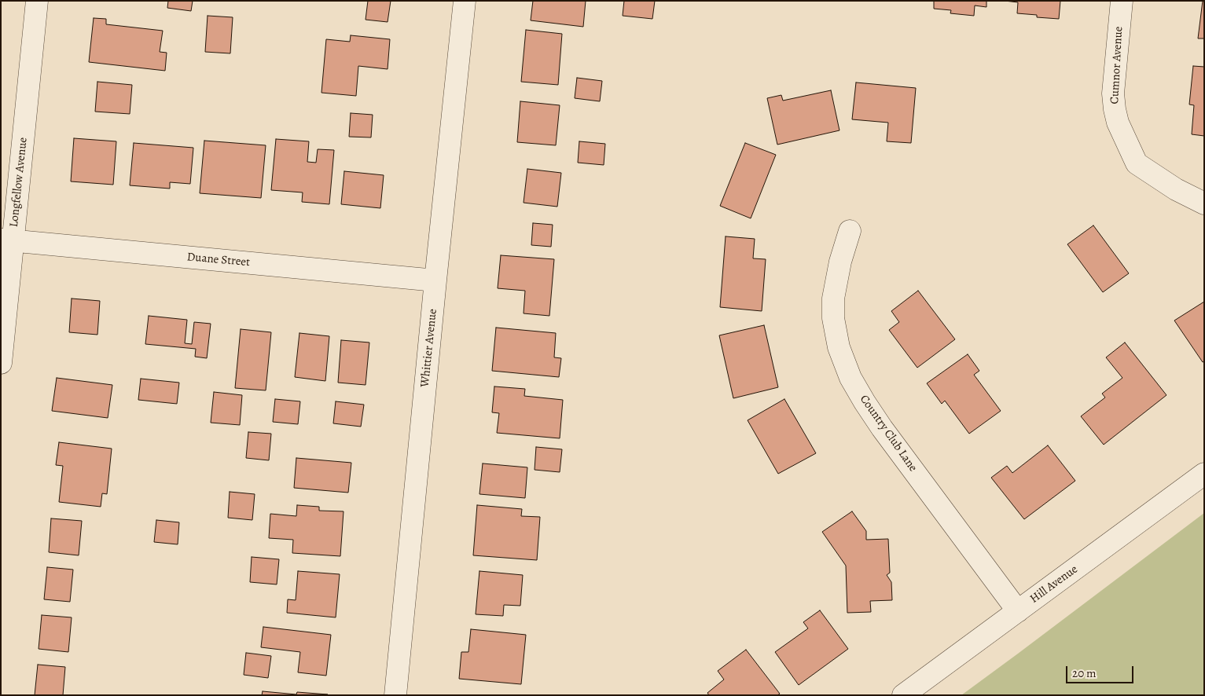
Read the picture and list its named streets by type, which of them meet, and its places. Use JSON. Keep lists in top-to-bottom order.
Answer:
{
  "streets": {
    "street": [
      "Cumnor Avenue",
      "Longfellow Avenue",
      "Duane Street",
      "Whittier Avenue",
      "Country Club Lane",
      "Hill Avenue"
    ]
  },
  "crossings": [
    ["Longfellow Avenue", "Duane Street"],
    ["Duane Street", "Whittier Avenue"],
    ["Country Club Lane", "Hill Avenue"]
  ],
  "scale_bar": "20 m"
}
